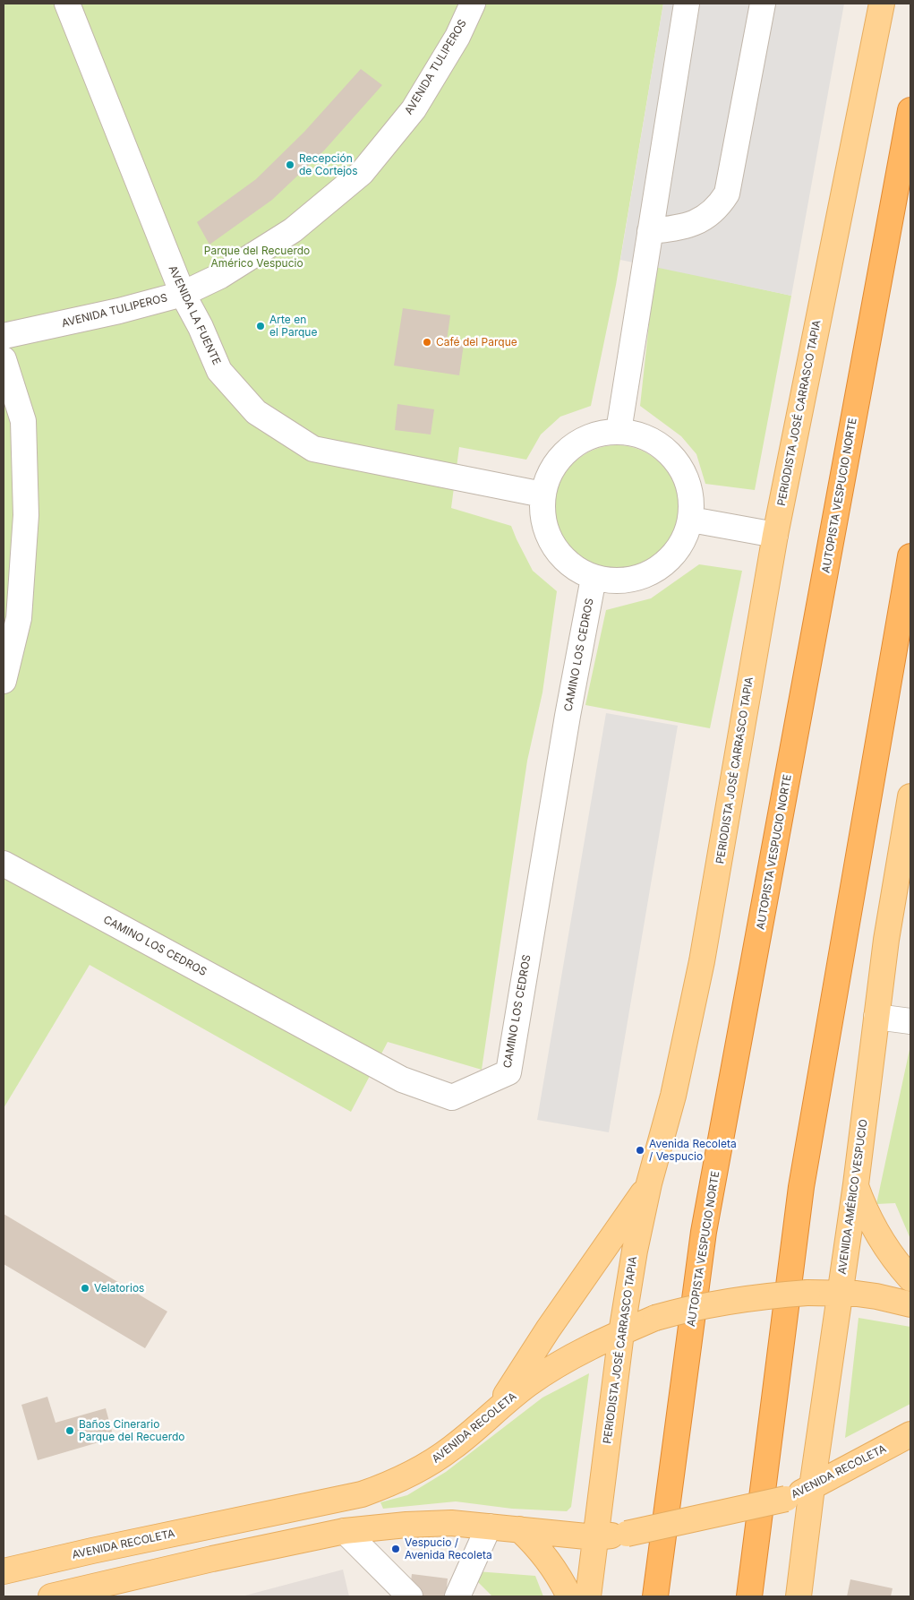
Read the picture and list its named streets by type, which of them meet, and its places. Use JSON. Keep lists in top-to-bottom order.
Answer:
{
  "streets": {
    "highway": ["AUTOPISTA VESPUCIO NORTE"],
    "main road": ["PERIODISTA JOSÉ CARRASCO TAPIA", "AVENIDA AMÉRICO VESPUCIO", "AVENIDA RECOLETA"],
    "street": ["AVENIDA TULIPEROS", "AVENIDA LA FUENTE", "CAMINO LOS CEDROS"]
  },
  "crossings": [
    ["AVENIDA TULIPEROS", "AVENIDA LA FUENTE"],
    ["AVENIDA LA FUENTE", "CAMINO LOS CEDROS"],
    ["PERIODISTA JOSÉ CARRASCO TAPIA", "AVENIDA RECOLETA"],
    ["AVENIDA AMÉRICO VESPUCIO", "AVENIDA RECOLETA"]
  ],
  "parks": ["Parque del Recuerdo Américo Vespucio"],
  "places": [
    "Recepción de Cortejos",
    "Arte en el Parque",
    "Café del Parque",
    "Avenida Recoleta / Vespucio",
    "Velatorios",
    "Baños Cinerario Parque del Recuerdo",
    "Vespucio / Avenida Recoleta"
  ]
}
